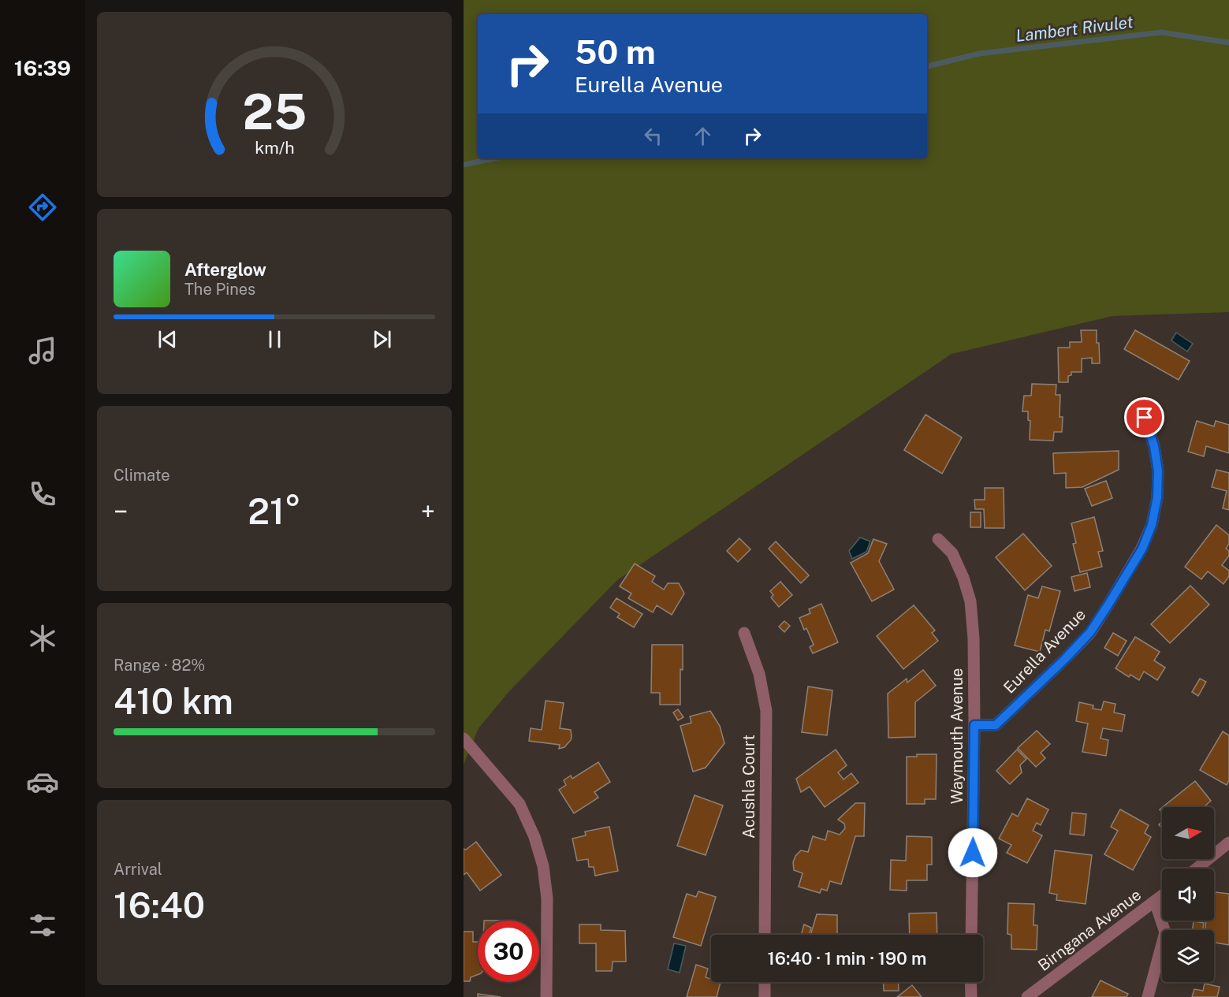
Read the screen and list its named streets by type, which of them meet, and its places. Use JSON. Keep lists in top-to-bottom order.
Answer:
{
  "streets": {
    "street": [
      "Eurella Avenue",
      "Waymouth Avenue",
      "Acushla Court",
      "Birngana Avenue"
    ]
  },
  "crossings": [
    ["Eurella Avenue", "Waymouth Avenue"]
  ],
  "water": ["Lambert Rivulet"],
  "north": "right",
  "page": {
    "tabs": "16:39",
    "turn": ["50 m", "Eurella Avenue"],
    "song": ["Afterglow", "The Pines"],
    "tile": [
      "Climate",
      ["Range · 82%", "410 km"],
      ["Arrival", "16:40"]
    ],
    "heat": ["−", "21°", "+"],
    "limit": "30",
    "trip": "16:40 · 1 min · 190 m",
    "gauge": ["25", "km/h"]
  }
}
